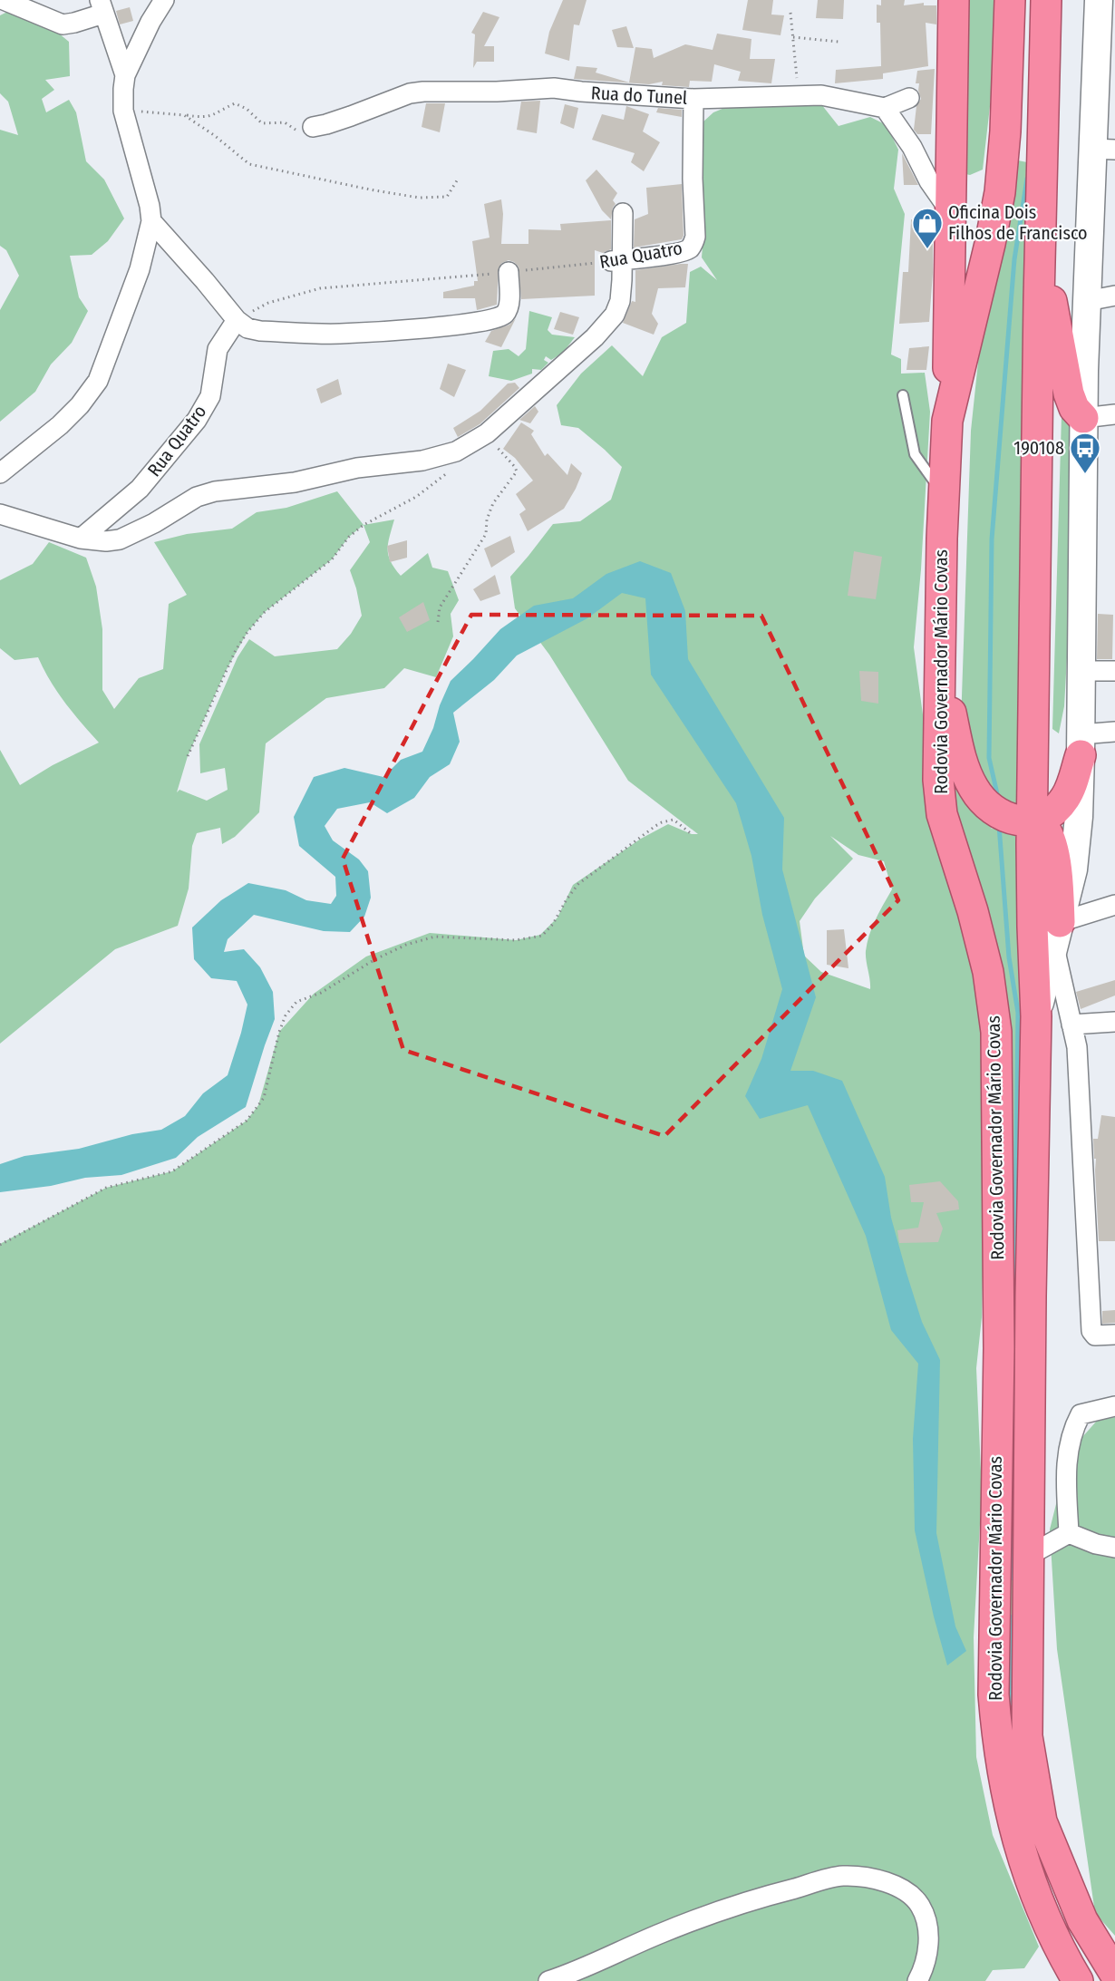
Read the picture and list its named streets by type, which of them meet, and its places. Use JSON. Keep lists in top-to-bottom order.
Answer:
{
  "streets": {
    "highway": ["Rodovia Governador Mário Covas"],
    "street": ["Rua do Tunel", "Rua Quatro"]
  },
  "crossings": [
    ["Rua do Tunel", "Rua Quatro"]
  ],
  "places": {
    "shop": ["Oficina Dois Filhos de Francisco"],
    "bus stop": ["190108"]
  }
}
